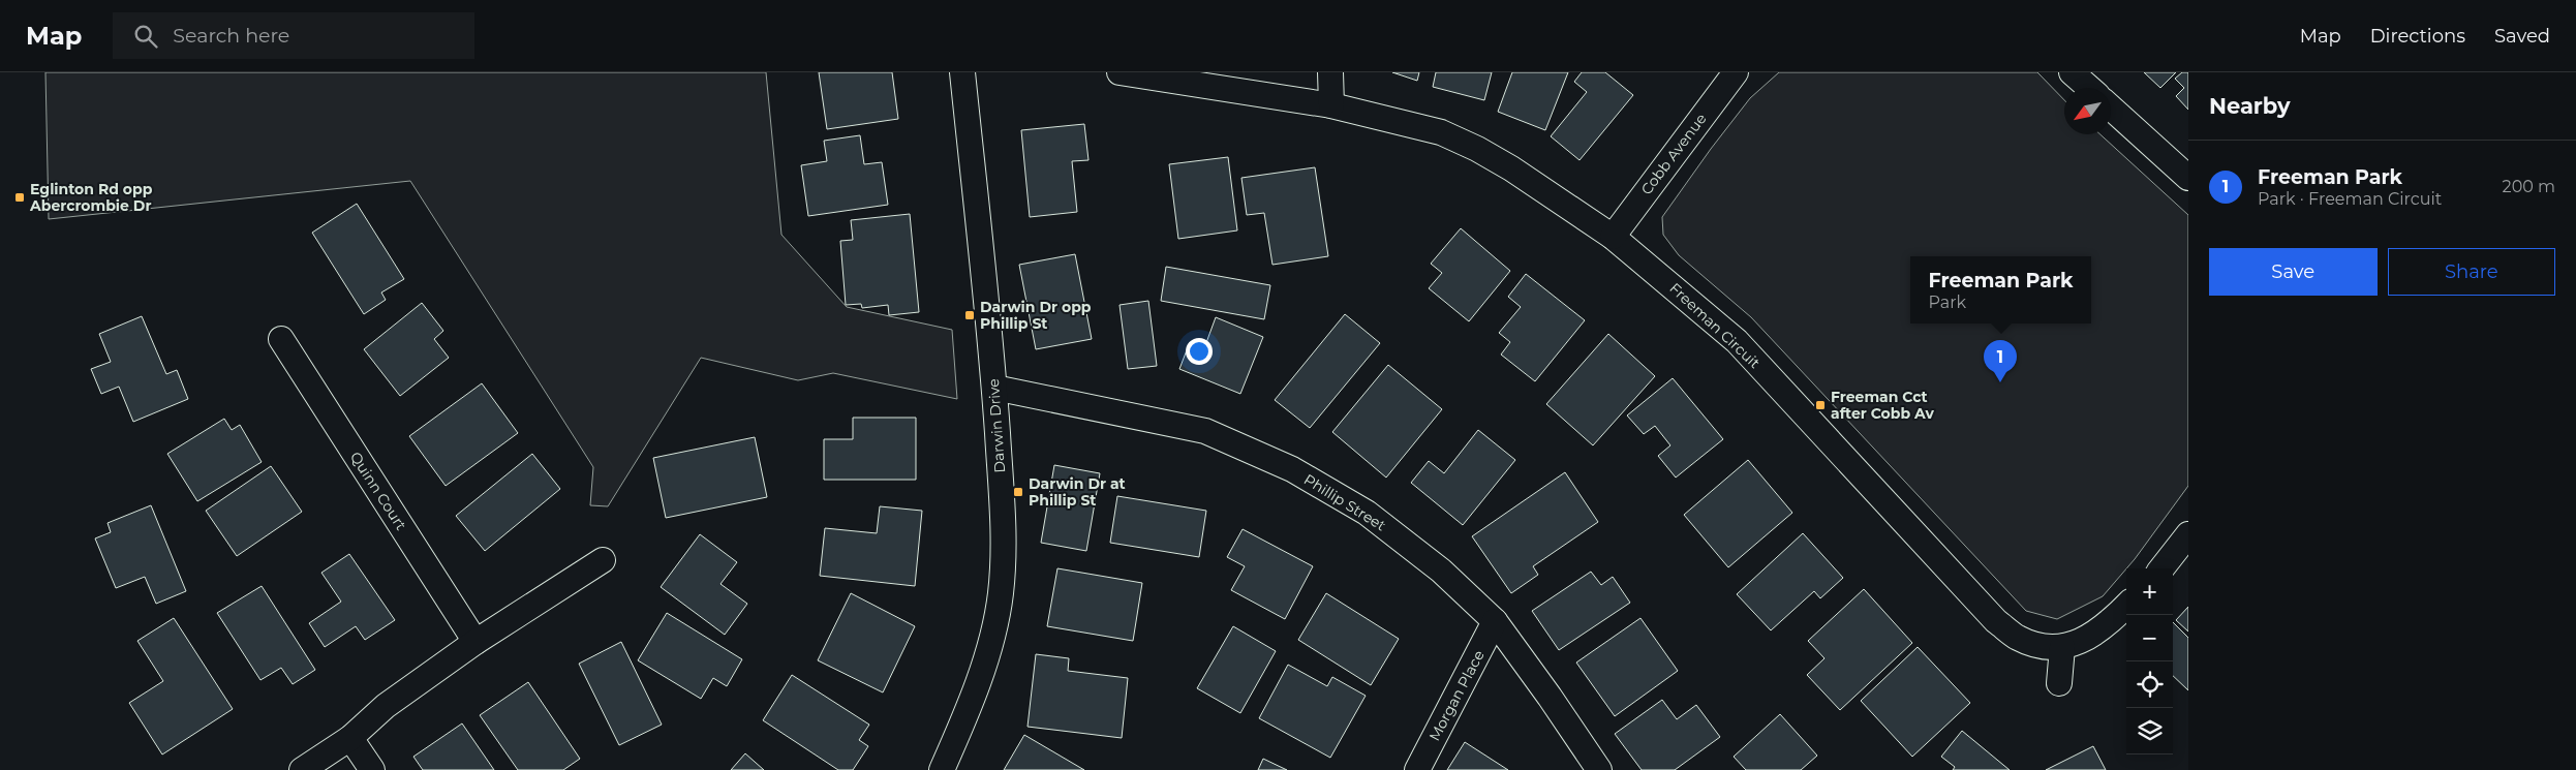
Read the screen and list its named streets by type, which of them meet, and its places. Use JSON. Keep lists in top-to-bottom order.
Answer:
{
  "streets": {
    "street": [
      "Cobb Avenue",
      "Freeman Circuit",
      "Darwin Drive",
      "Quinn Court",
      "Phillip Street",
      "Morgan Place"
    ]
  },
  "crossings": [
    ["Cobb Avenue", "Freeman Circuit"],
    ["Darwin Drive", "Phillip Street"],
    ["Phillip Street", "Morgan Place"]
  ],
  "places": {
    "transit": [
      "Eglinton Rd opp Abercrombie Dr",
      "Darwin Dr opp Phillip St",
      "Freeman Cct after Cobb Av",
      "Darwin Dr at Phillip St"
    ]
  },
  "north": "bottom left",
  "page": {
    "header": "Map",
    "search": "Search here",
    "nav": ["Map", "Directions", "Saved"],
    "heading": "Nearby",
    "list": [
      {
        "mark": "1",
        "name": "Freeman Park",
        "note": "Park · Freeman Circuit",
        "value": "200 m"
      }
    ],
    "buttons": ["Save", "Share"],
    "popup": ["Freeman Park", "Park"],
    "pins": "1",
    "map_buttons": ["+", "−"]
  }
}
